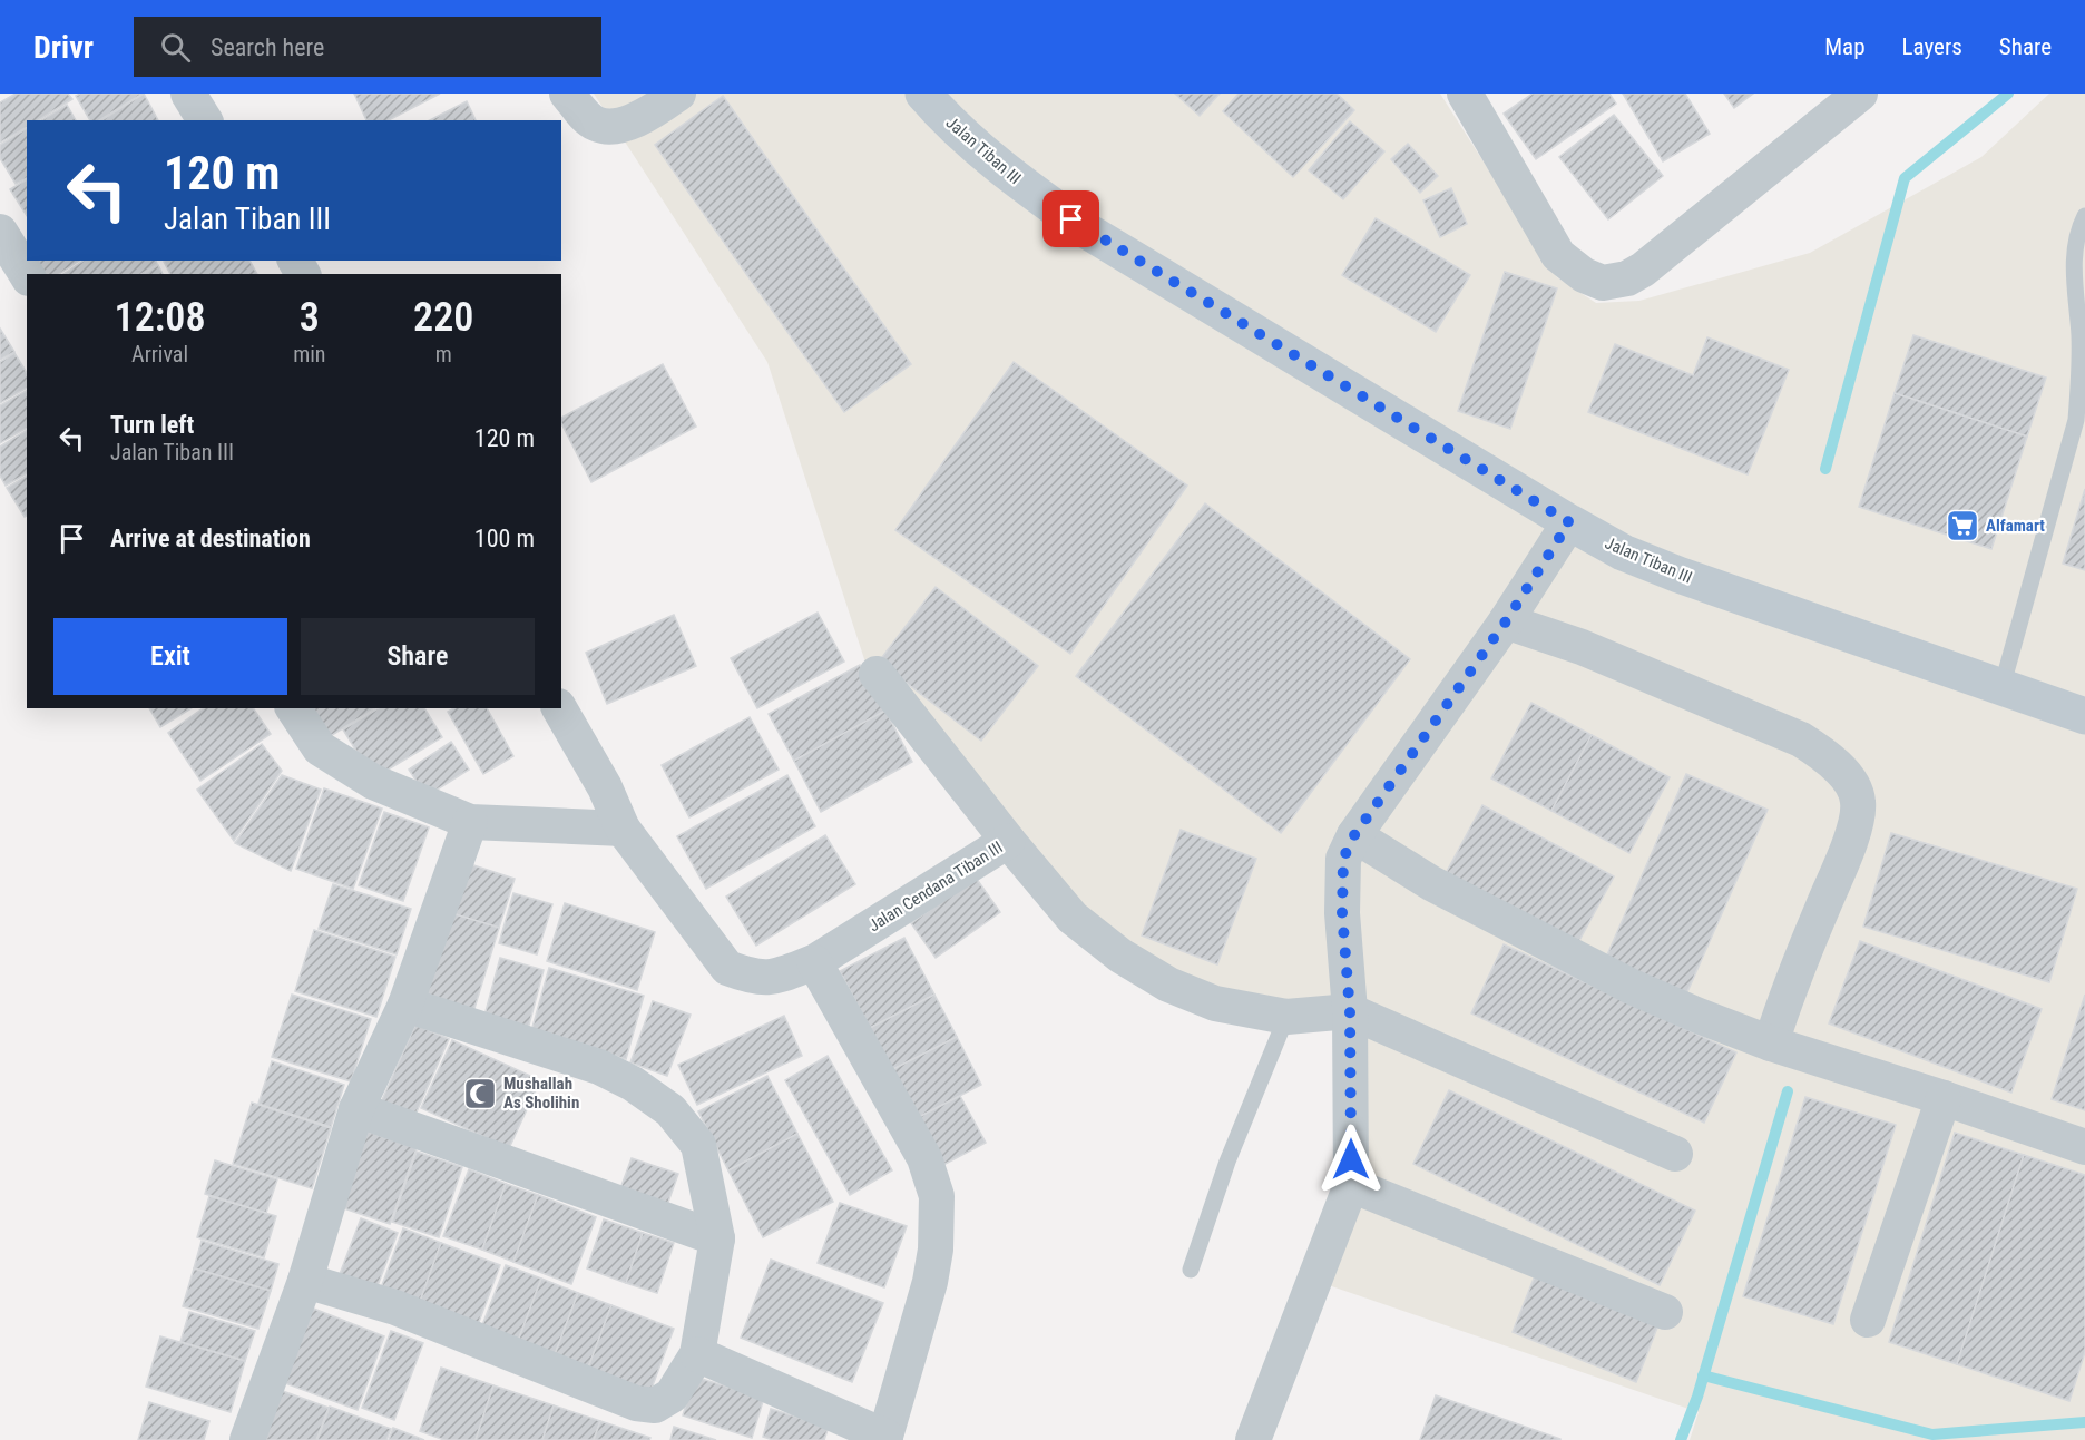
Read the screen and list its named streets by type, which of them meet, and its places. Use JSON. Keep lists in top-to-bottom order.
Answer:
{
  "streets": {
    "street": ["Jalan Tiban III", "Jalan Cendana Tiban III"]
  },
  "places": {
    "supermarket": ["Alfamart"],
    "mosque": ["Mushallah As Sholihin"]
  },
  "page": {
    "header": "Drivr",
    "search": "Search here",
    "nav": ["Map", "Layers", "Share"],
    "turn": ["120 m", "Jalan Tiban III"],
    "eta": [
      "12:08",
      "Arrival",
      "3",
      "min",
      "220",
      "m"
    ],
    "list": [
      {
        "name": "Turn left",
        "note": "Jalan Tiban III",
        "value": "120 m"
      },
      {
        "name": "Arrive at destination",
        "value": "100 m"
      }
    ],
    "buttons": ["Exit", "Share"]
  }
}
